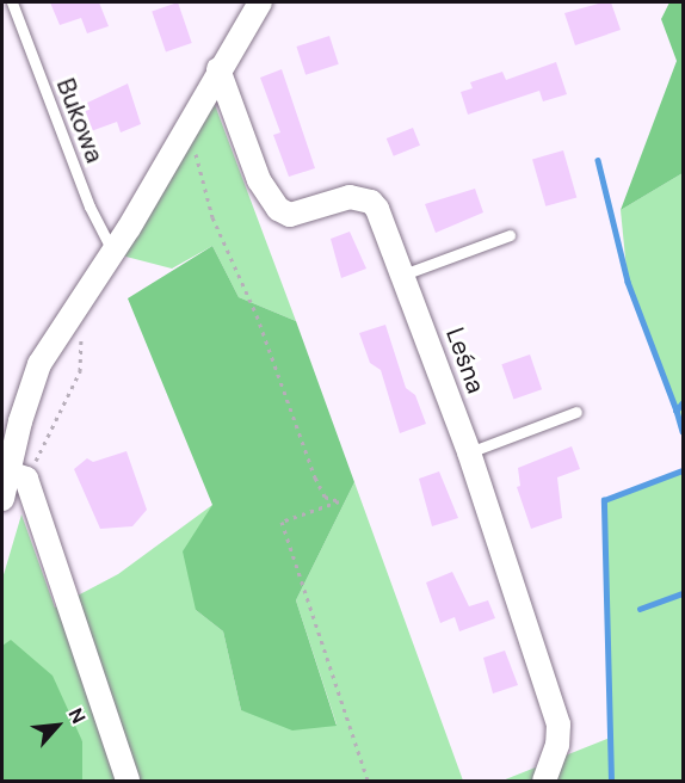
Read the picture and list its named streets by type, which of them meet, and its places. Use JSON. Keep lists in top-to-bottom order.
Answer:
{
  "streets": {
    "street": ["Leśna"],
    "lane": ["Bukowa"]
  },
  "north": "top right"
}
